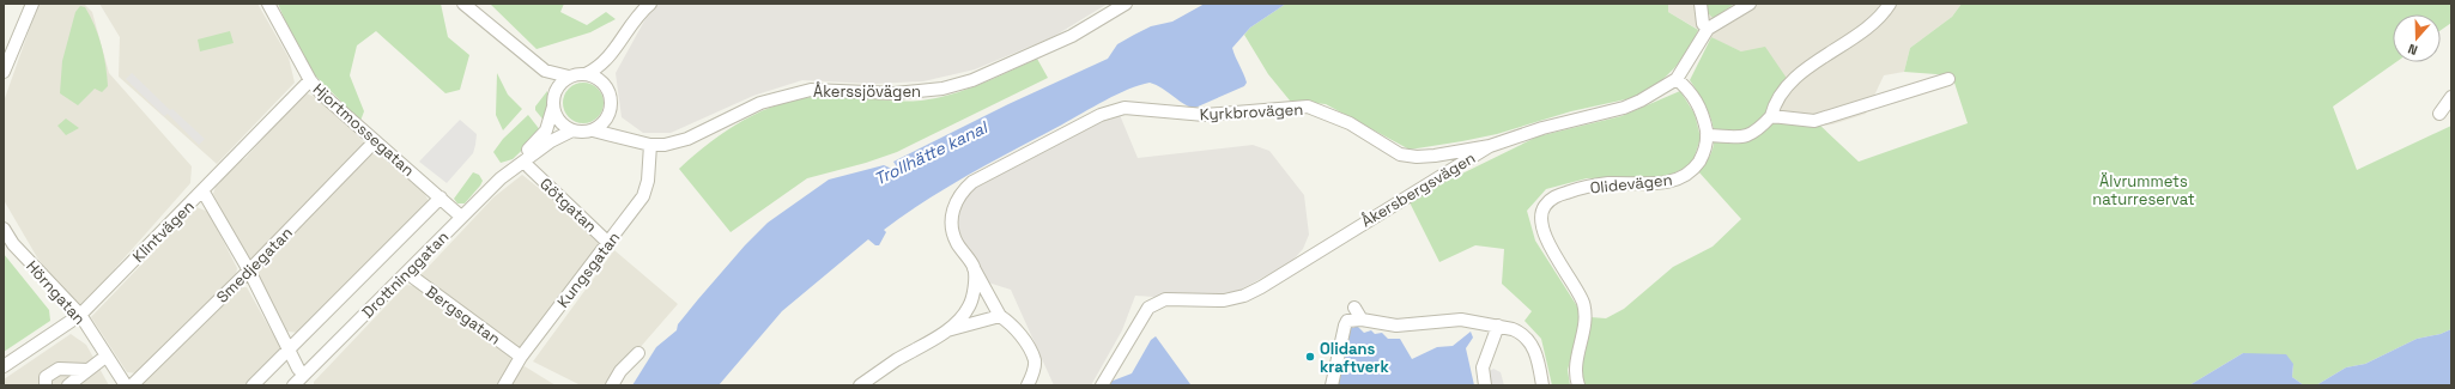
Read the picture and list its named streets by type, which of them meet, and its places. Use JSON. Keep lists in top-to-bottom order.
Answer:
{
  "streets": {
    "street": [
      "Åkerssjövägen",
      "Kyrkbrovägen",
      "Hjortmossegatan",
      "Olidevägen",
      "Åkersbergsvägen",
      "Götgatan",
      "Klintvägen",
      "Smedjegatan",
      "Kungsgatan",
      "Drottninggatan",
      "Hörngatan",
      "Bergsgatan"
    ]
  },
  "crossings": [
    ["Åkerssjövägen", "Kungsgatan"],
    ["Åkerssjövägen", "Drottninggatan"],
    ["Kyrkbrovägen", "Åkersbergsvägen"],
    ["Hjortmossegatan", "Klintvägen"],
    ["Hjortmossegatan", "Smedjegatan"],
    ["Hjortmossegatan", "Drottninggatan"],
    ["Götgatan", "Kungsgatan"],
    ["Klintvägen", "Hörngatan"],
    ["Kungsgatan", "Bergsgatan"],
    ["Drottninggatan", "Bergsgatan"]
  ],
  "water": ["Trollhätte kanal"],
  "parks": ["Älvrummets naturreservat"],
  "places": ["Olidans kraftverk"],
  "north": "bottom"
}
